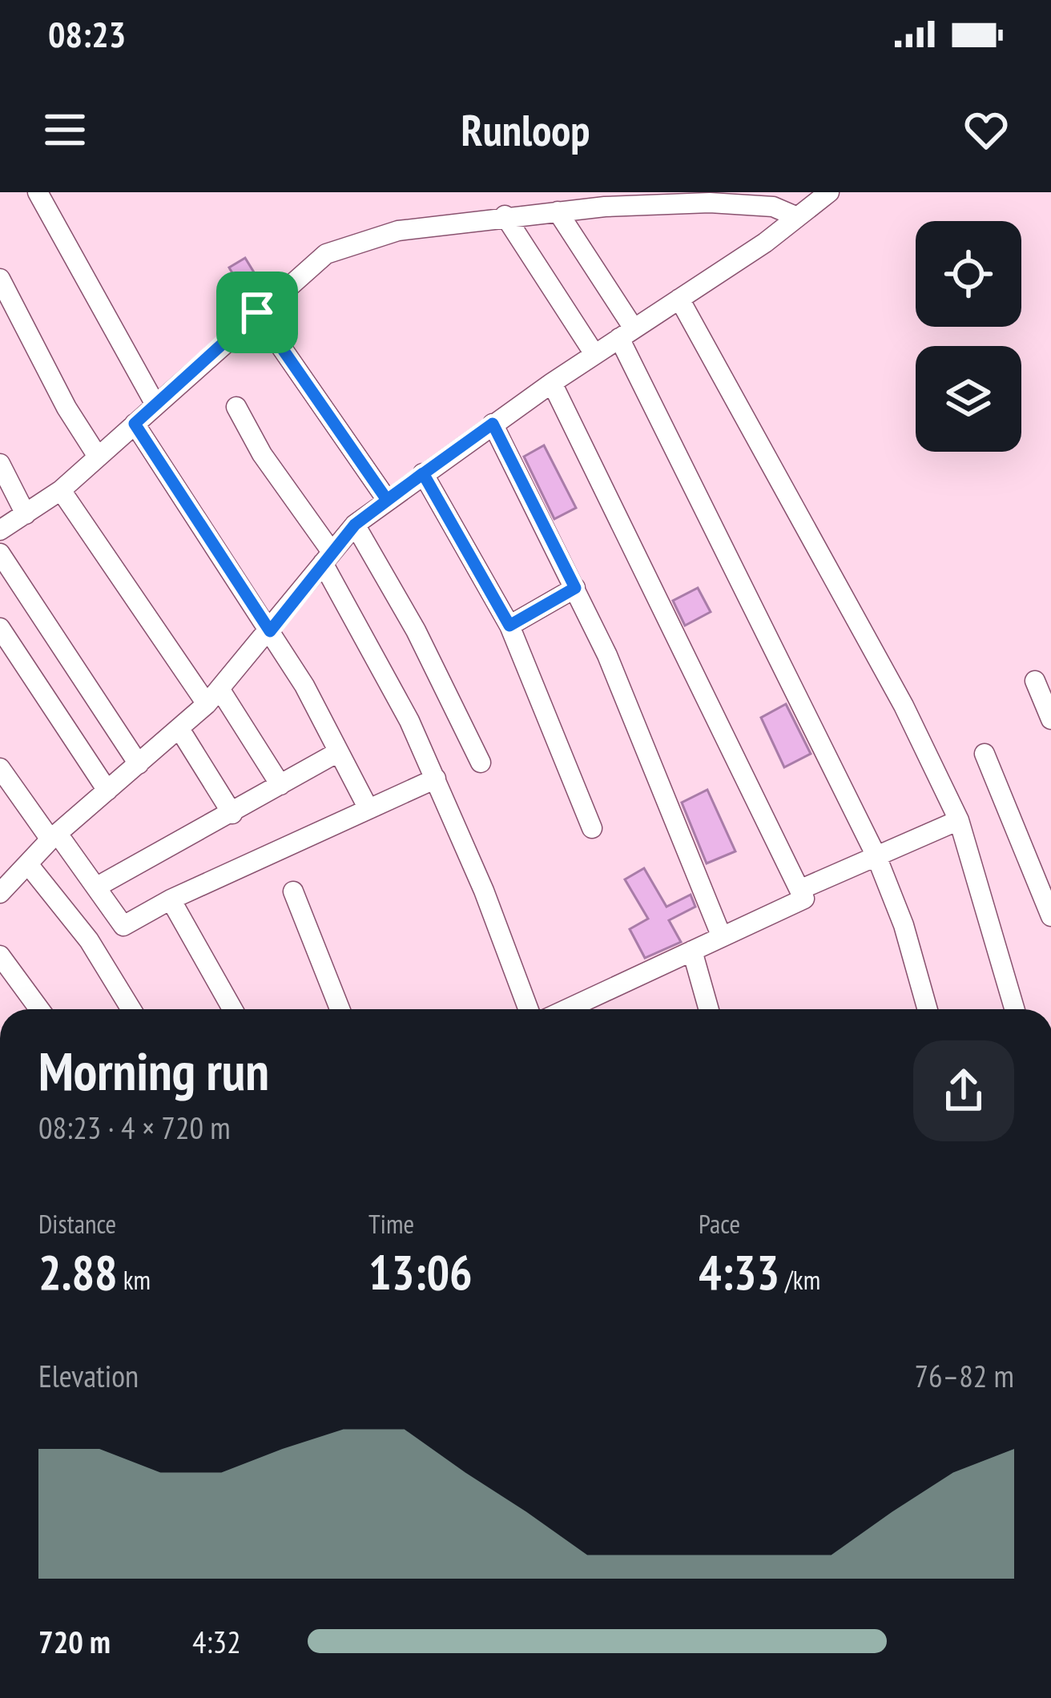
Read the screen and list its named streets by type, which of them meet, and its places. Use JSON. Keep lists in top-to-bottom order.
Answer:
{
  "page": {
    "status": "08:23",
    "header": "Runloop",
    "heading": ["Morning run", "08:23 · 4 × 720 m"],
    "stats": [
      ["Distance", "2.88 km"],
      ["Time", "13:06"],
      ["Pace", "4:33 /km"]
    ],
    "chart": ["Elevation", "76–82 m"],
    "list": [
      {
        "name": "720 m",
        "note": "4:32"
      }
    ]
  }
}
